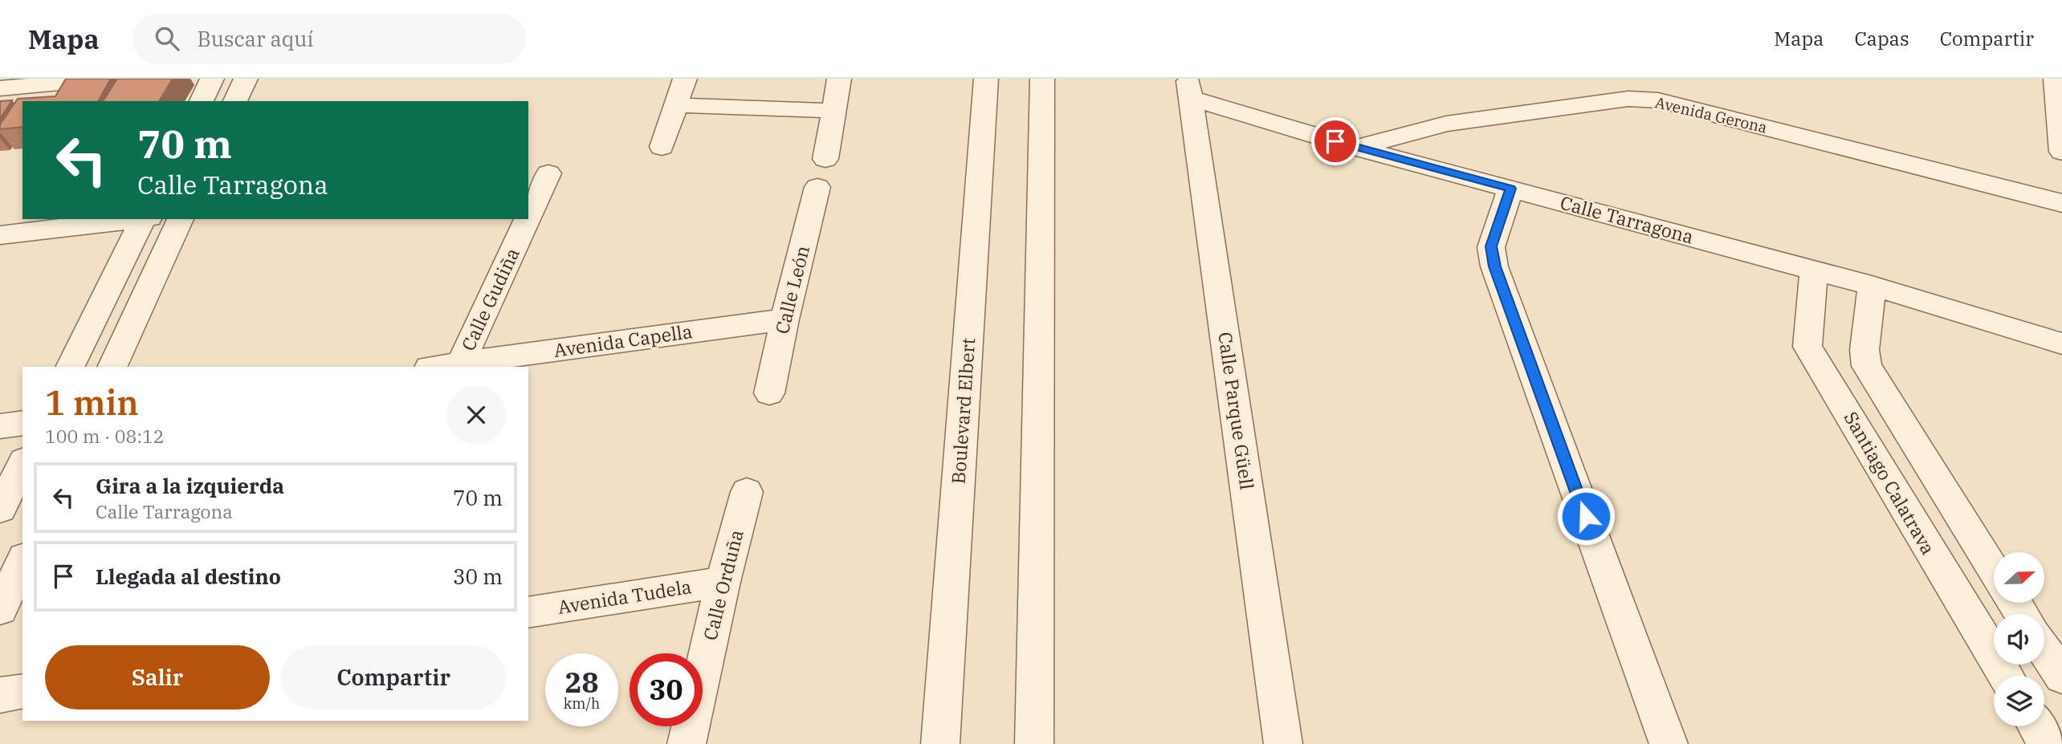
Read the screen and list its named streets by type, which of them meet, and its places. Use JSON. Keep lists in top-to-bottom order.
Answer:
{
  "streets": {
    "street": [
      "Avenida Gerona",
      "Calle Tarragona",
      "Calle León",
      "Calle Gudiña",
      "Avenida Capella",
      "Boulevard Elbert",
      "Calle Parque Güell",
      "Santiago Calatrava",
      "Calle Orduña",
      "Avenida Tudela"
    ]
  },
  "crossings": [
    ["Avenida Gerona", "Calle Tarragona"],
    ["Calle Tarragona", "Calle Parque Güell"],
    ["Calle Tarragona", "Santiago Calatrava"],
    ["Calle León", "Avenida Capella"],
    ["Calle Gudiña", "Avenida Capella"],
    ["Calle Orduña", "Avenida Tudela"]
  ],
  "north": "right",
  "page": {
    "header": "Mapa",
    "search": "Buscar aquí",
    "nav": ["Mapa", "Capas", "Compartir"],
    "turn": ["70 m", "Calle Tarragona"],
    "heading": ["1 min", "100 m · 08:12"],
    "list": [
      {
        "name": "Gira a la izquierda",
        "note": "Calle Tarragona",
        "value": "70 m"
      },
      {
        "name": "Llegada al destino",
        "value": "30 m"
      }
    ],
    "buttons": ["Salir", "Compartir"],
    "speed": "28 km/h",
    "limit": "30"
  }
}
